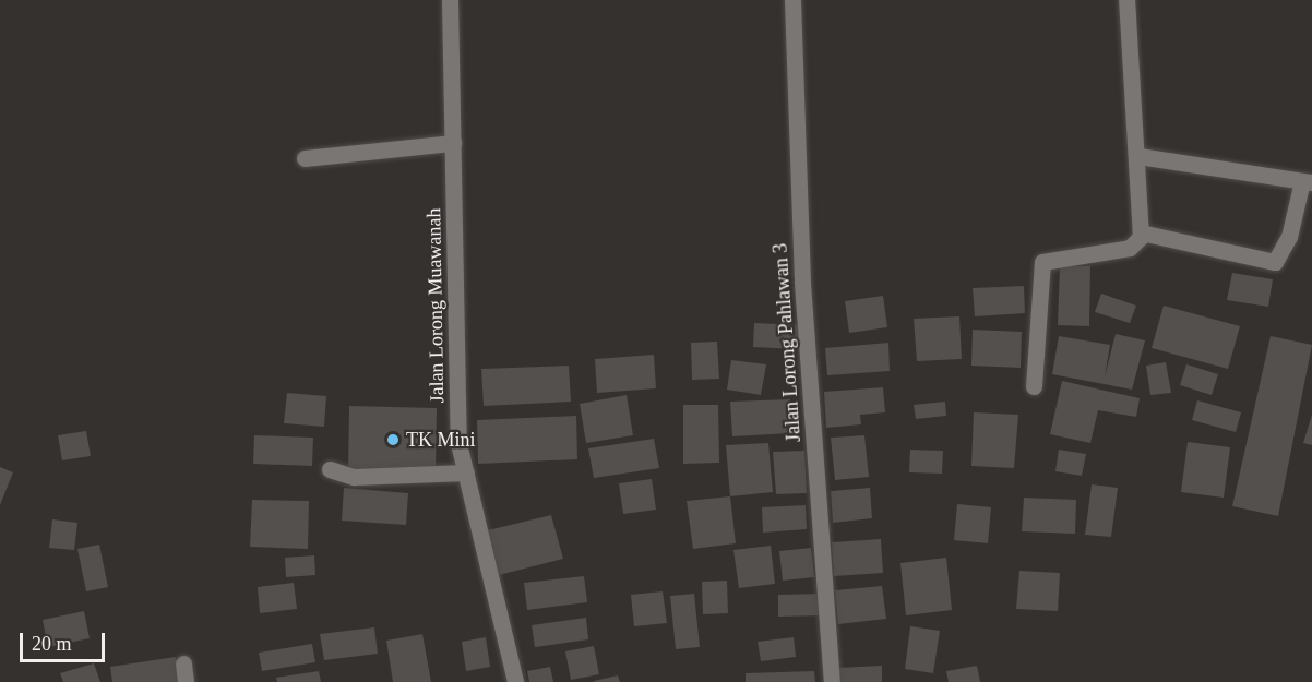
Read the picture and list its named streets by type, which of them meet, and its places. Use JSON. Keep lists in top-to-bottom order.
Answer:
{
  "streets": {
    "street": ["Jalan Lorong Muawanah", "Jalan Lorong Pahlawan 3"]
  },
  "places": ["TK Mini"],
  "scale_bar": "20 m"
}
